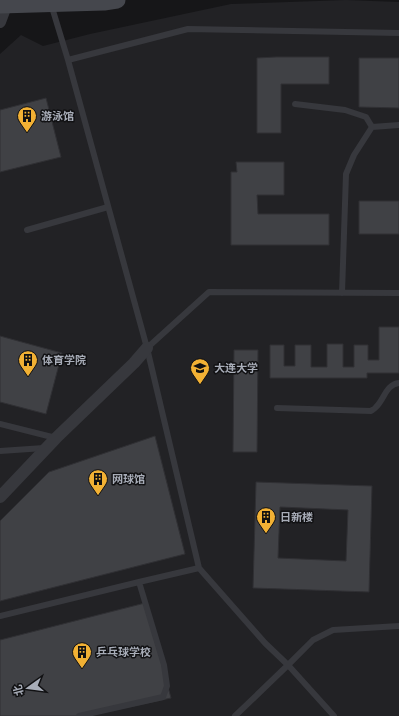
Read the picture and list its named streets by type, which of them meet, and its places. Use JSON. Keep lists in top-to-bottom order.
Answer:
{
  "places": {
    "building": [
      "游泳馆",
      "体育学院",
      "网球馆",
      "日新楼",
      "乒乓球学校"
    ],
    "school or university": ["大连大学"]
  },
  "north": "left"
}
